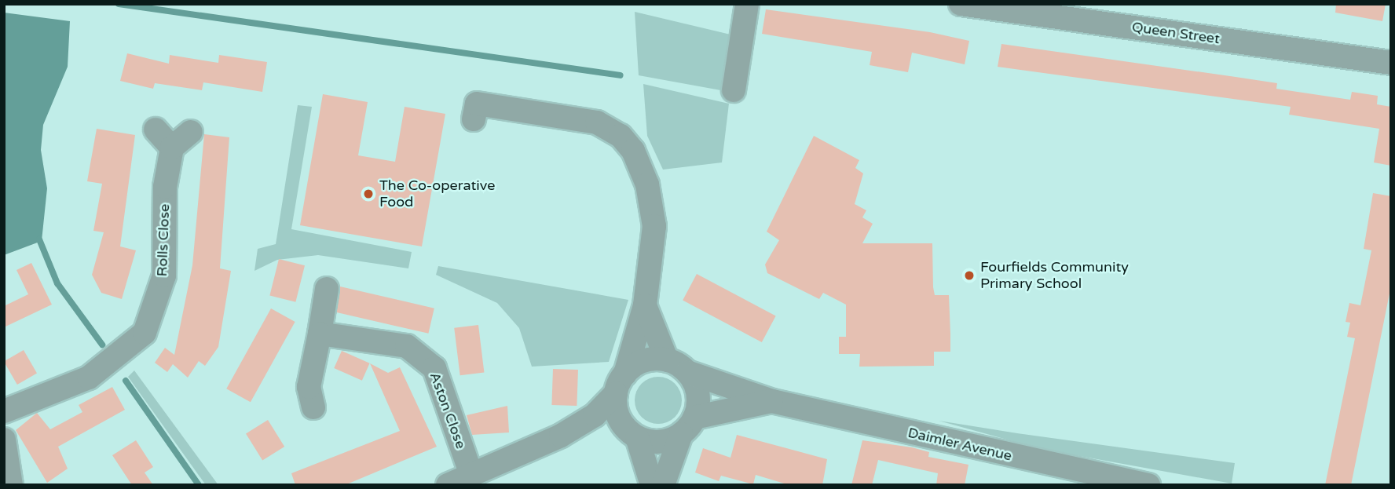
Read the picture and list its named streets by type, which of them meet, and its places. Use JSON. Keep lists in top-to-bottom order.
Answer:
{
  "streets": {
    "street": [
      "Queen Street",
      "Rolls Close",
      "Aston Close",
      "Daimler Avenue"
    ]
  },
  "places": ["The Co-operative Food", "Fourfields Community Primary School"]
}
